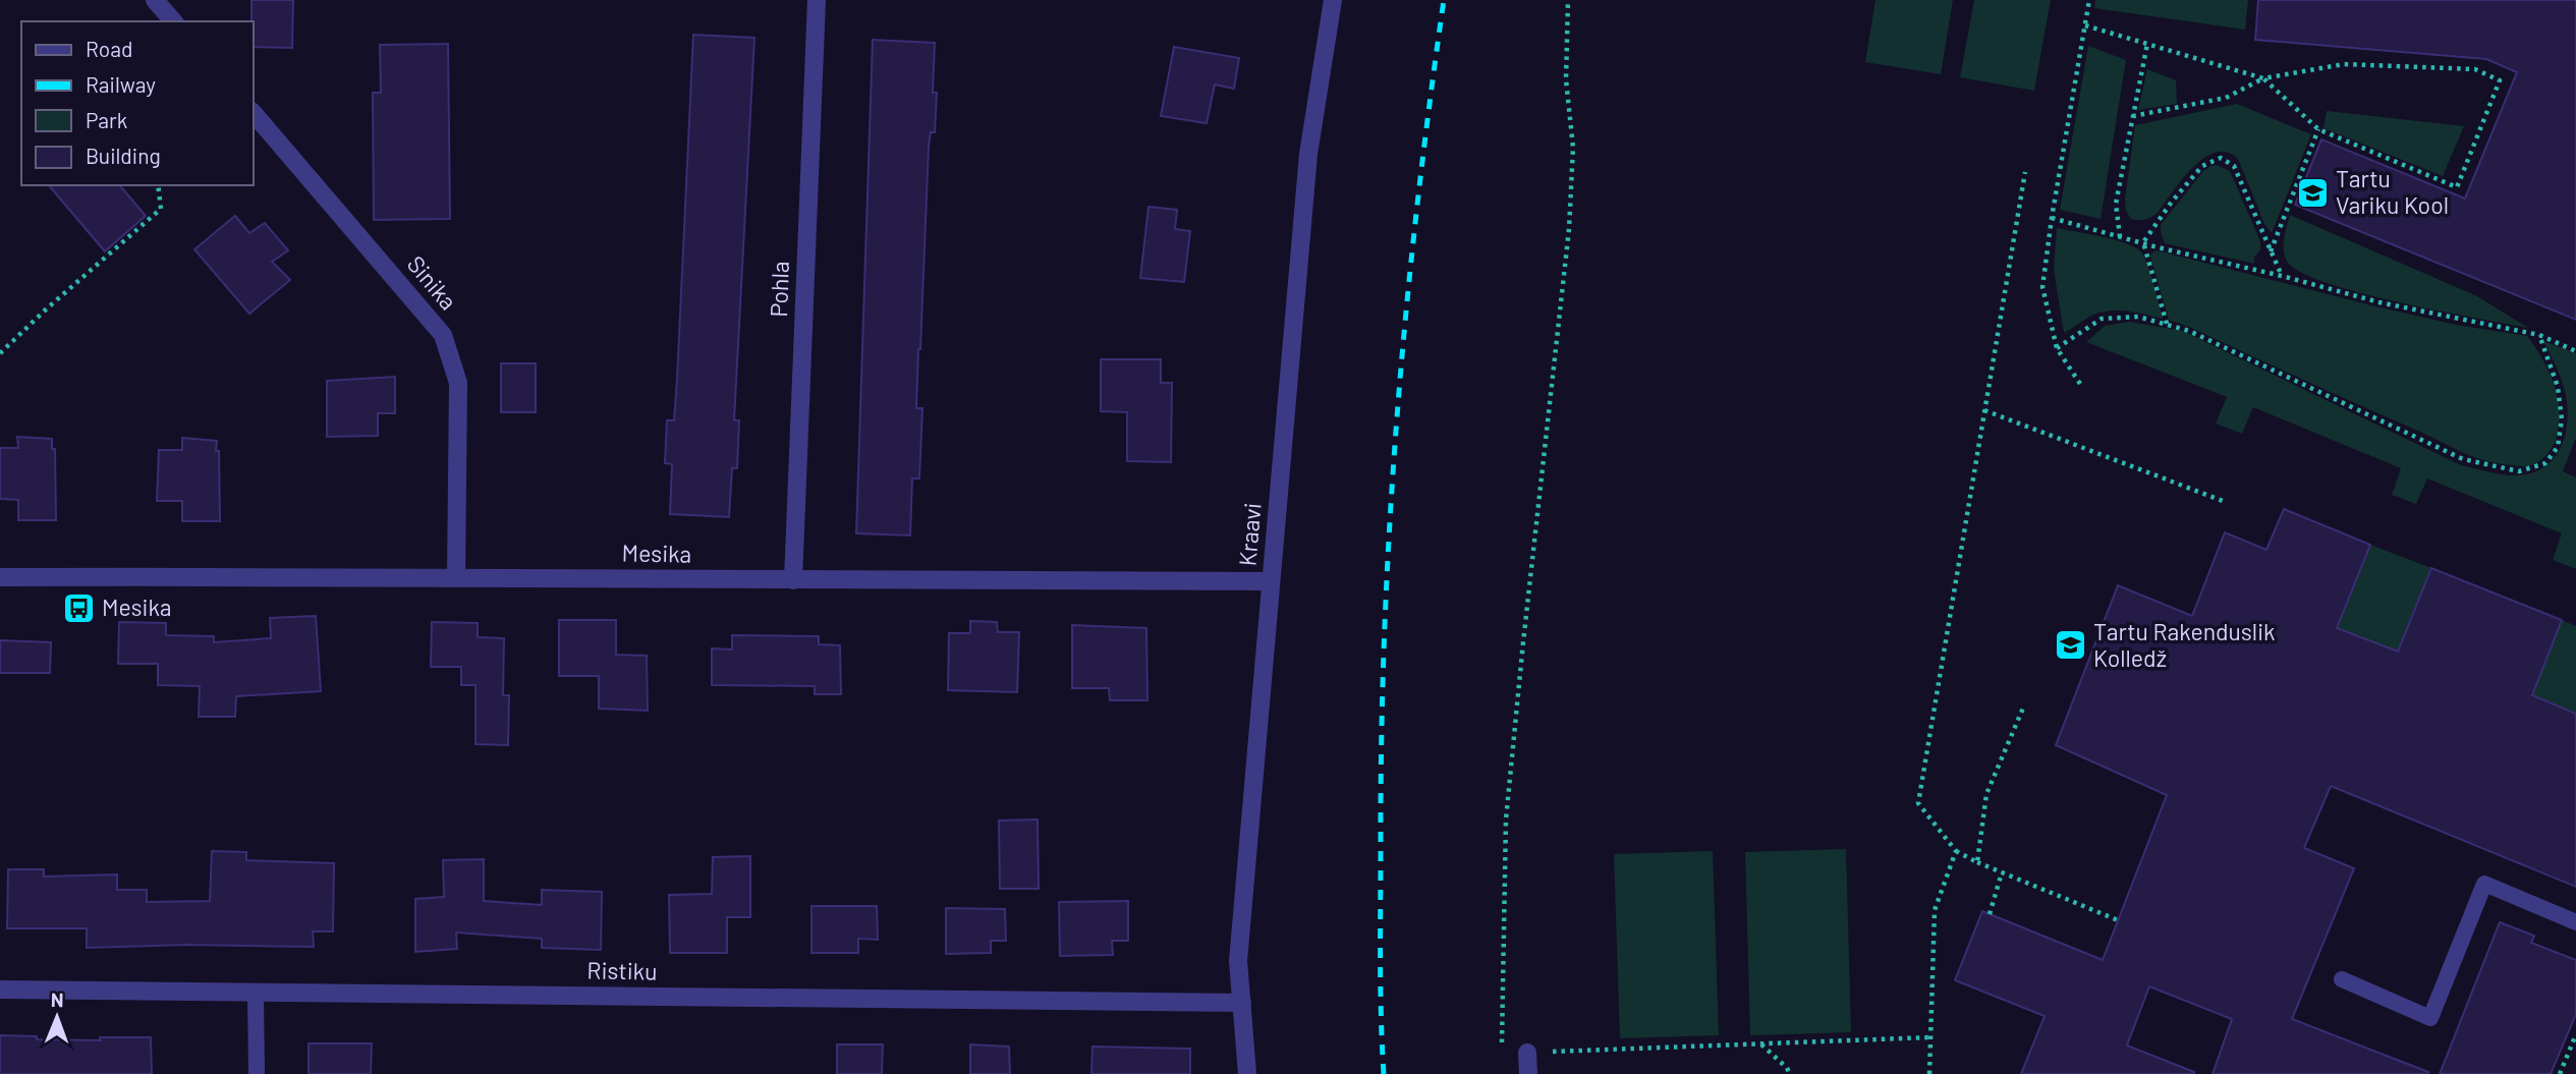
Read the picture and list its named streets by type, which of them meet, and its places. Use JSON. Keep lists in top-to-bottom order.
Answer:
{
  "streets": {
    "street": [
      "Sinika",
      "Pohla",
      "Kraavi",
      "Mesika",
      "Ristiku"
    ]
  },
  "crossings": [
    ["Sinika", "Mesika"],
    ["Pohla", "Mesika"],
    ["Kraavi", "Mesika"],
    ["Kraavi", "Ristiku"]
  ],
  "places": {
    "school or university": ["Tartu Variku Kool", "Tartu Rakenduslik Kolledž"],
    "bus stop": ["Mesika"]
  },
  "legend": [
    "Road",
    "Railway",
    "Park",
    "Building"
  ],
  "north": "top"
}
